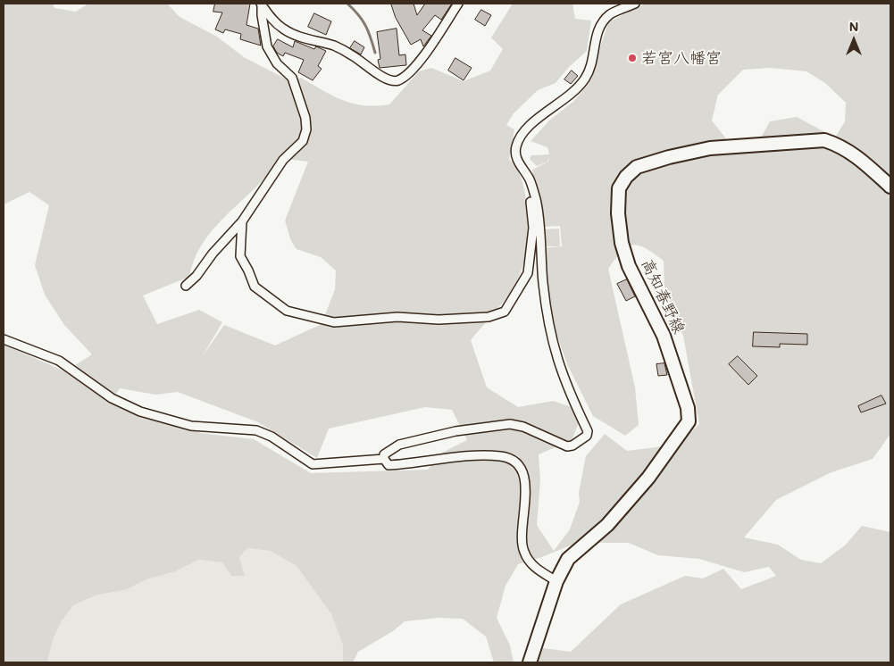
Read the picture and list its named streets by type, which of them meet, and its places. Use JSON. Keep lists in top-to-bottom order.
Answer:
{
  "streets": {
    "main road": ["高知春野線"]
  },
  "places": ["若宮八幡宮"],
  "north": "top"
}
